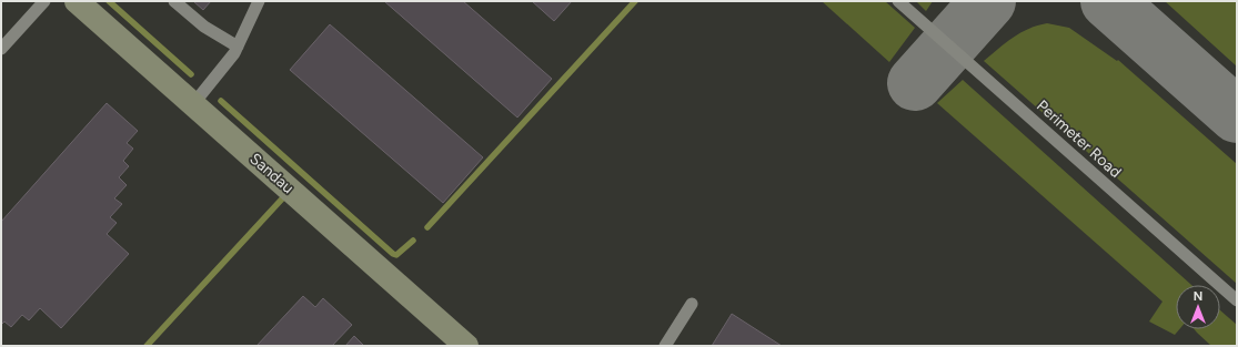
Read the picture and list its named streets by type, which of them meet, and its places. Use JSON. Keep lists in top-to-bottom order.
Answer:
{
  "streets": {
    "street": ["Sandau"],
    "lane": ["Perimeter Road"]
  },
  "north": "top"
}
